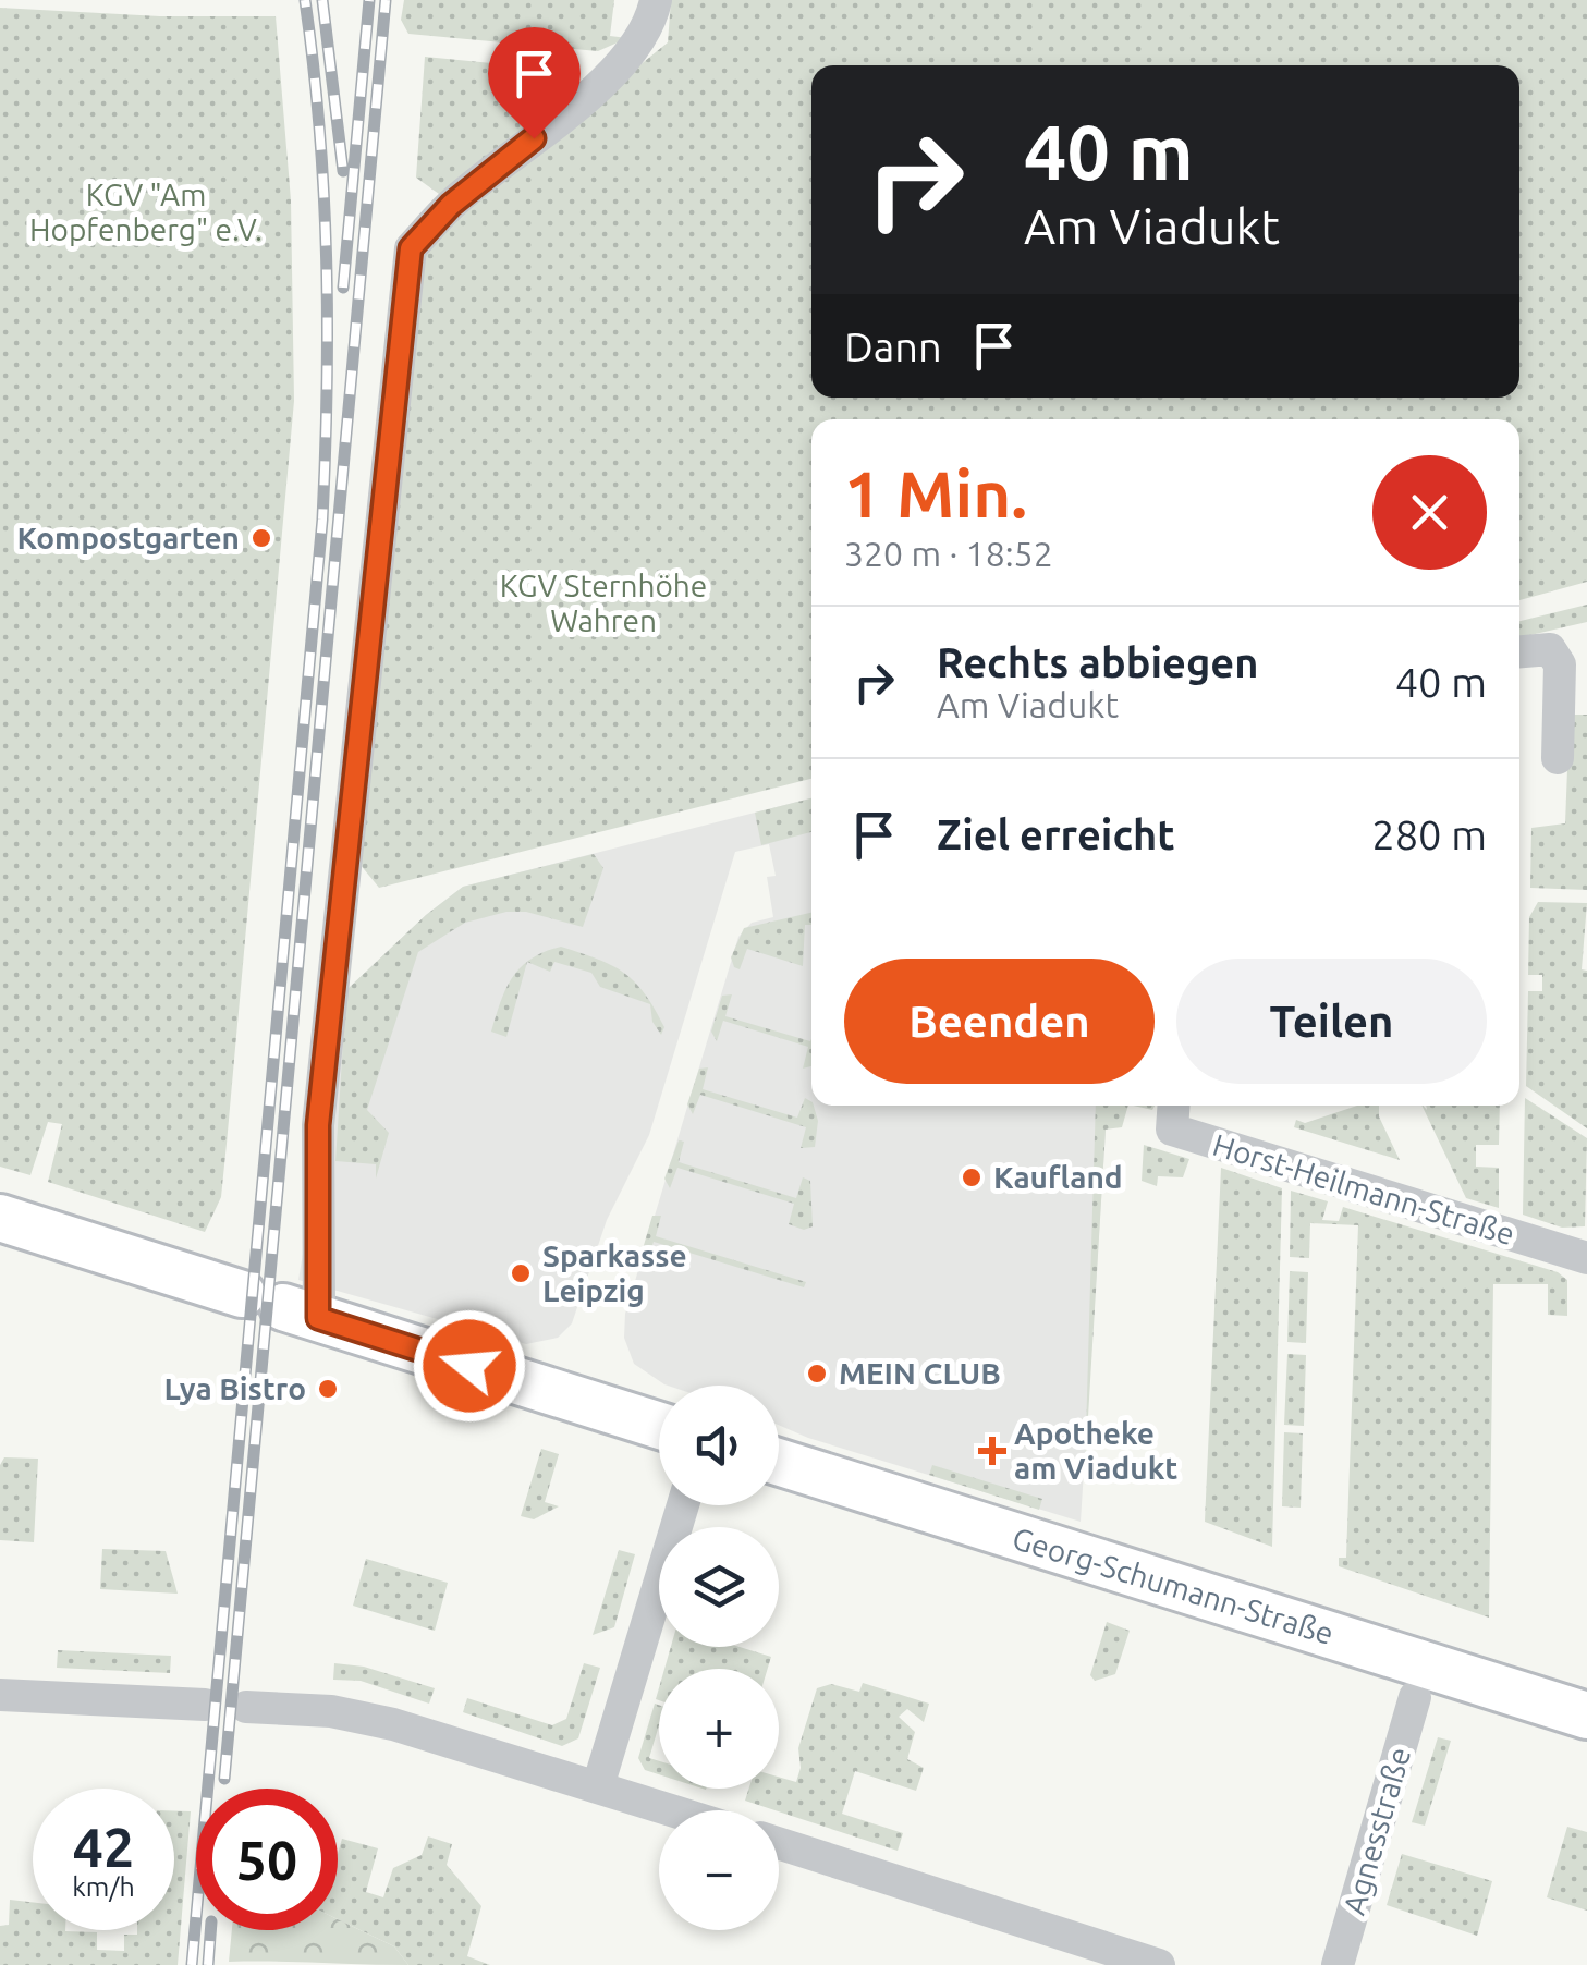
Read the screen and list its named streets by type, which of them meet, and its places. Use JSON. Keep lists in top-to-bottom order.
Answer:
{
  "streets": {
    "main road": ["Georg-Schumann-Straße"],
    "street": ["Horst-Heilmann-Straße", "Agnesstraße"]
  },
  "parks": ["KGV \"Am Hopfenberg\" e.V.", "KGV Sternhöhe Wahren"],
  "places": {
    "other": [
      "Kompostgarten",
      "Kaufland",
      "Sparkasse Leipzig",
      "MEIN CLUB",
      "Lya Bistro"
    ],
    "health": ["Apotheke am Viadukt"]
  },
  "page": {
    "turn": ["40 m", "Am Viadukt"],
    "then": "Dann",
    "heading": ["1 Min.", "320 m · 18:52"],
    "list": [
      {
        "name": "Rechts abbiegen",
        "note": "Am Viadukt",
        "value": "40 m"
      },
      {
        "name": "Ziel erreicht",
        "value": "280 m"
      }
    ],
    "buttons": ["Beenden", "Teilen"],
    "map_buttons": ["+", "−"],
    "speed": "42 km/h",
    "limit": "50"
  }
}
